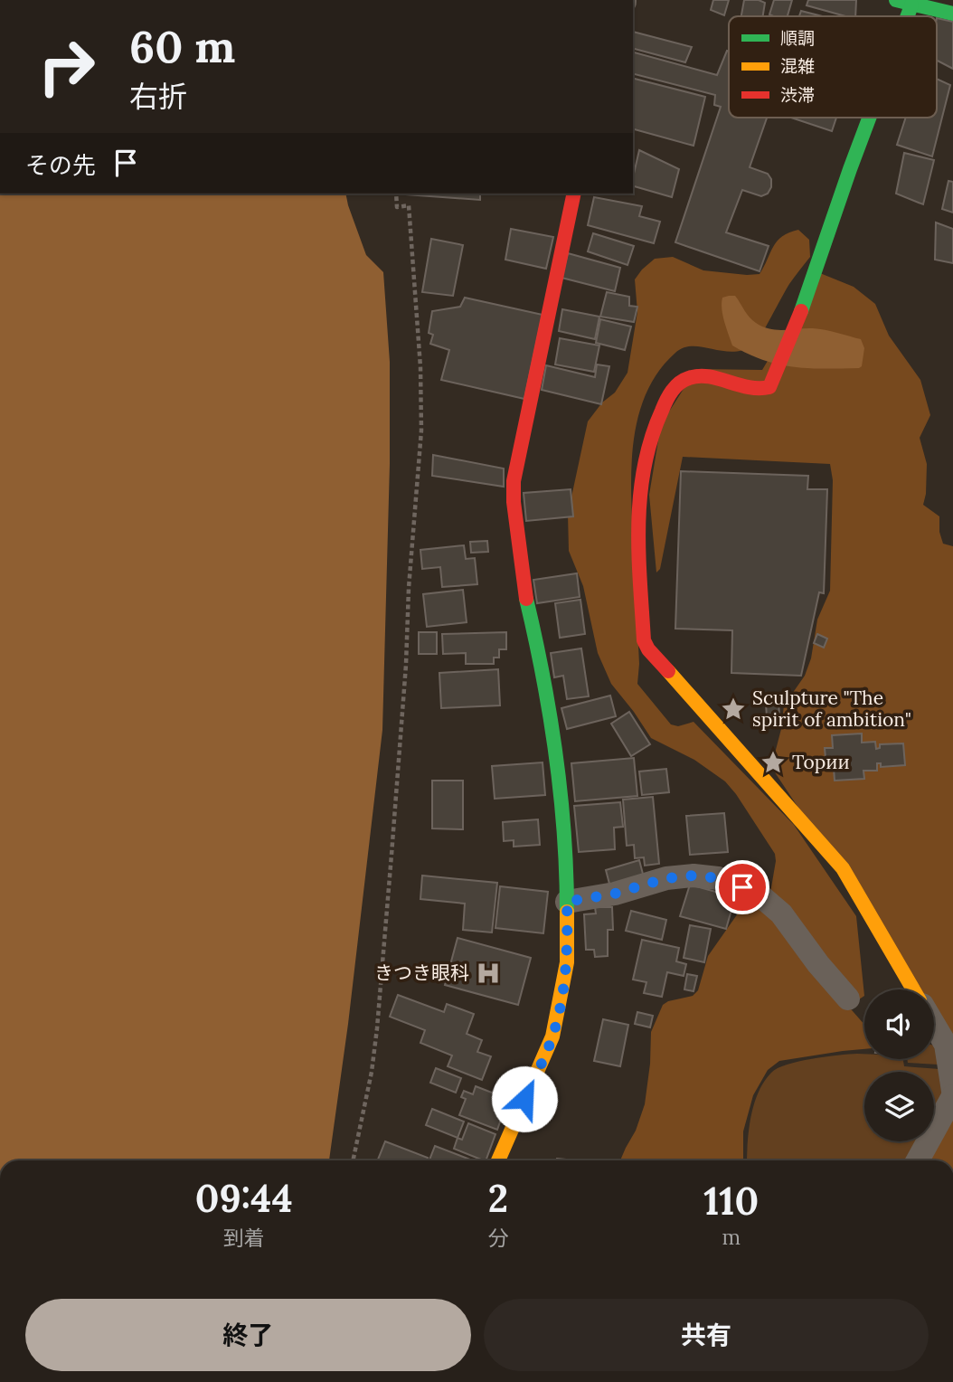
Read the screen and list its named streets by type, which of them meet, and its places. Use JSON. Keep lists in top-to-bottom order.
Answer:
{
  "places": {
    "place": ["Sculpture \"The spirit of ambition\"", "Тории"],
    "hospital": ["きつき眼科"]
  },
  "legend": ["順調", "混雑", "渋滞"],
  "page": {
    "turn": ["60 m", "右折"],
    "then": "その先",
    "eta": [
      "09:44",
      "到着",
      "2",
      "分",
      "110",
      "m"
    ],
    "buttons": ["終了", "共有"]
  }
}
